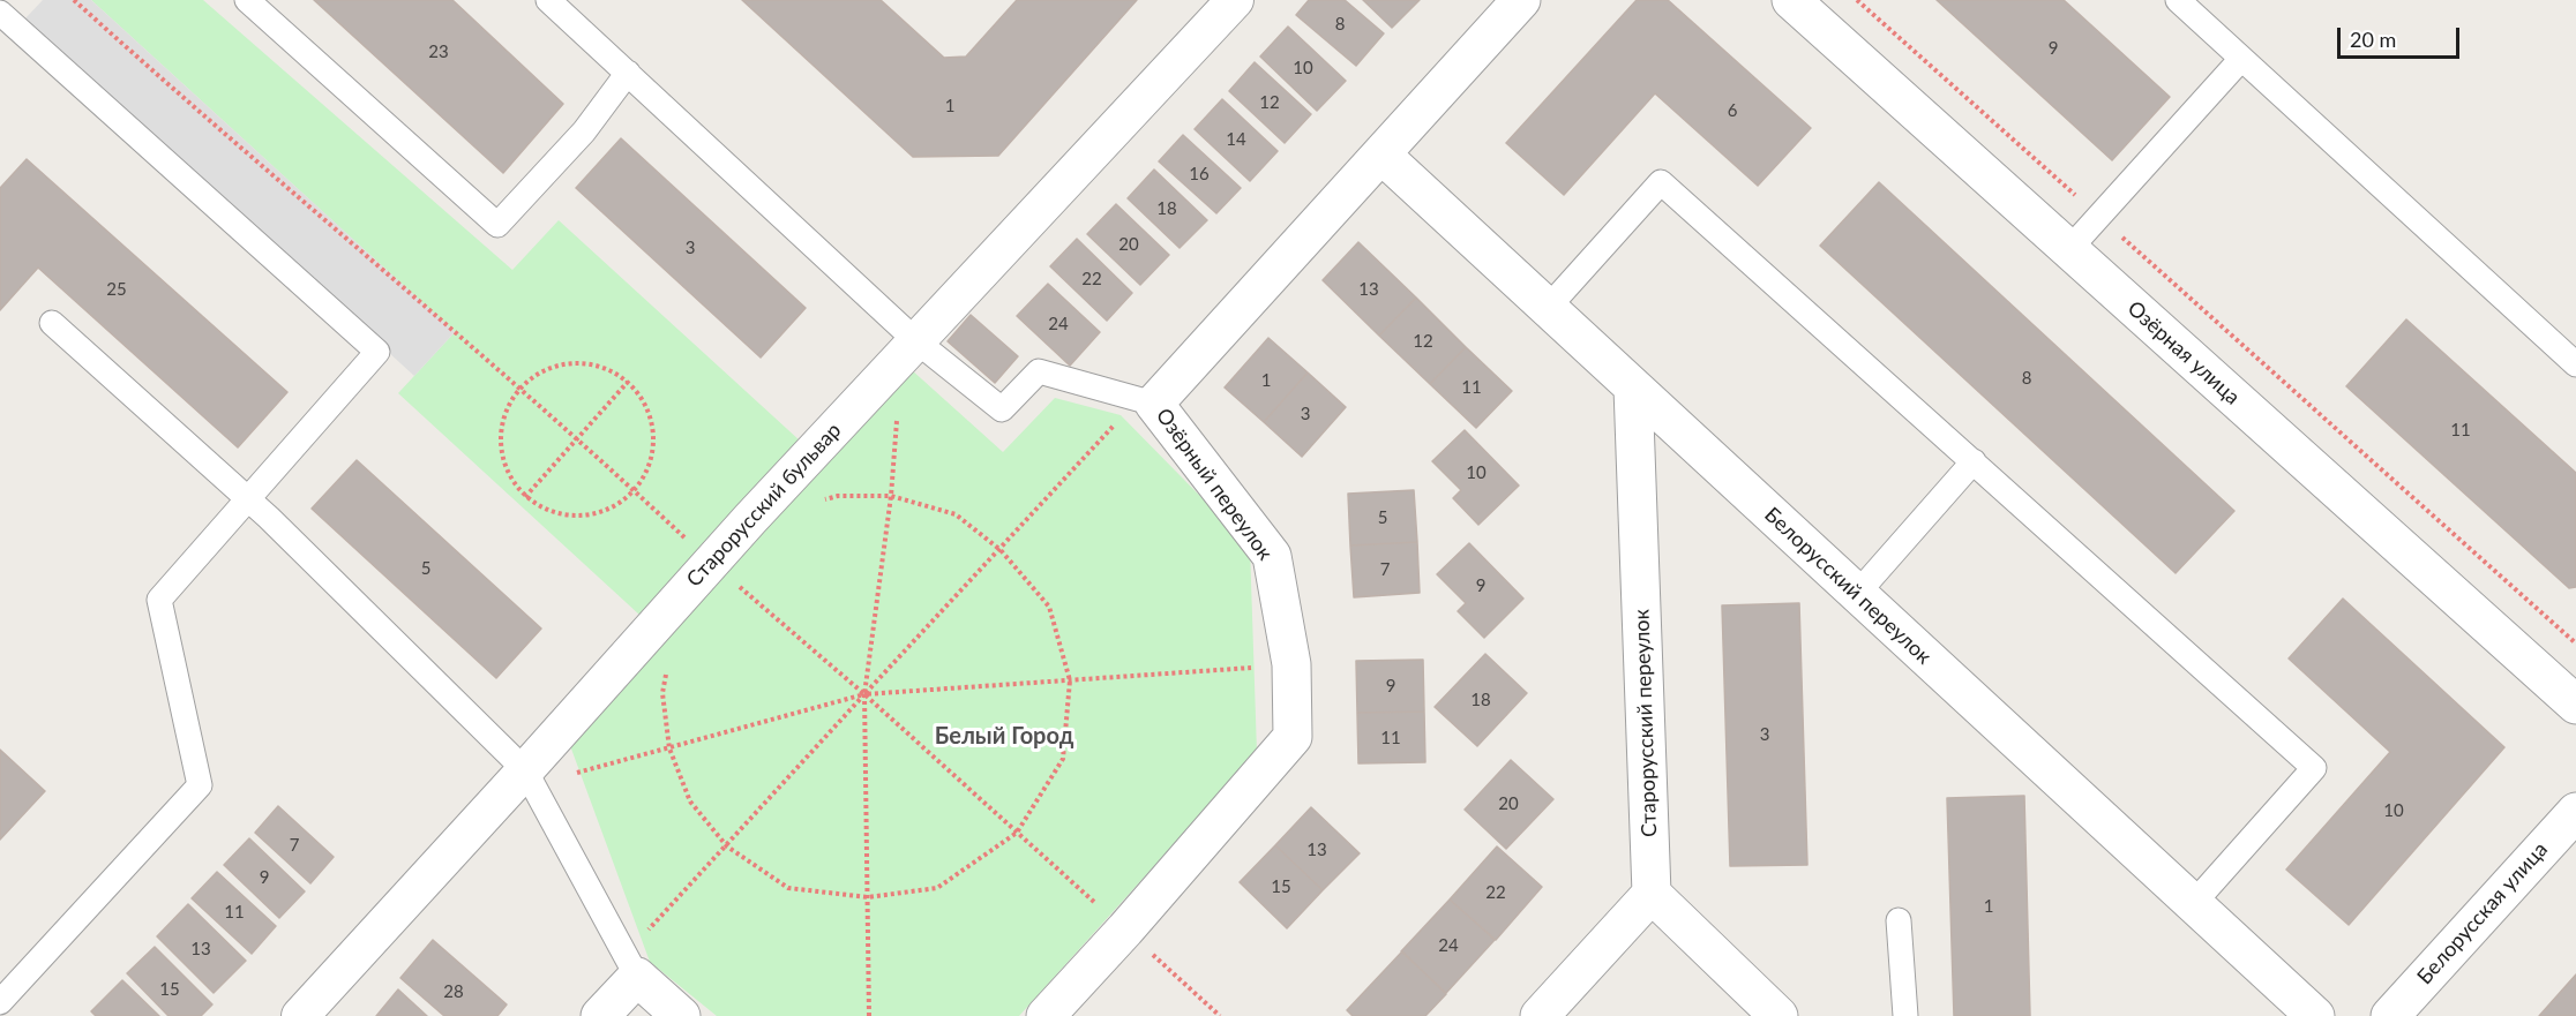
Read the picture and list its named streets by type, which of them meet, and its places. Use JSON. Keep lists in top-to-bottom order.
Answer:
{
  "streets": {
    "street": [
      "Озёрная улица",
      "Озёрный переулок",
      "Старорусский бульвар",
      "Белорусский переулок",
      "Старорусский переулок",
      "Белорусская улица"
    ]
  },
  "crossings": [
    ["Озёрный переулок", "Белорусский переулок"],
    ["Белорусский переулок", "Старорусский переулок"]
  ],
  "districts": ["Белый Город"],
  "house_numbers": [
    "8",
    "9",
    "23",
    "10",
    "12",
    "1",
    "6",
    "14",
    "16",
    "18",
    "20",
    "3",
    "22",
    "25",
    "13",
    "24",
    "12",
    "8",
    "1",
    "11",
    "3",
    "11",
    "10",
    "5",
    "5",
    "7",
    "9",
    "9",
    "18",
    "3",
    "11",
    "20",
    "10",
    "7",
    "13",
    "9",
    "15",
    "22",
    "1",
    "11",
    "24",
    "13",
    "15",
    "28"
  ],
  "scale_bar": "20 m"
}
